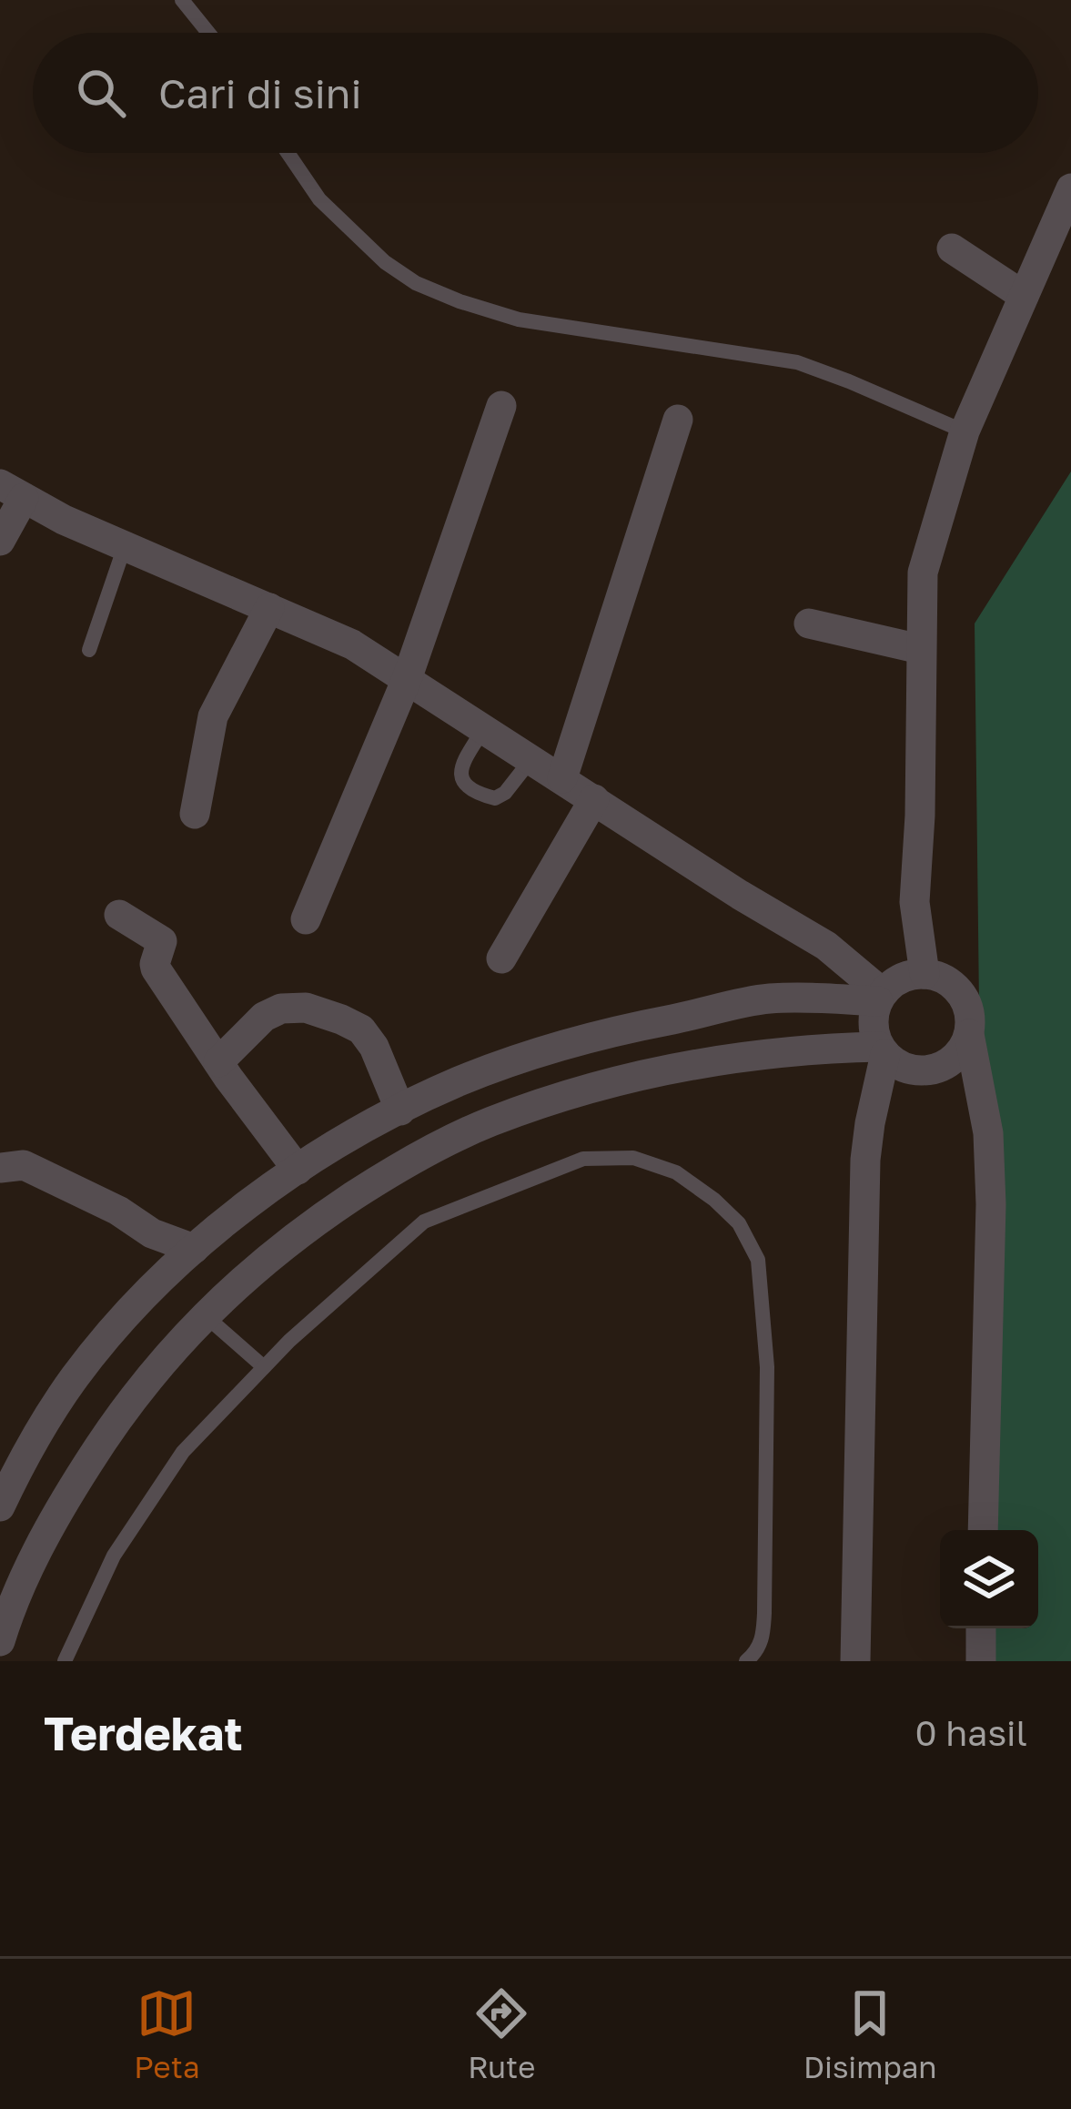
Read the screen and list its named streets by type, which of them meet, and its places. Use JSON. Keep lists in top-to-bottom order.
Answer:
{
  "page": {
    "search": "Cari di sini",
    "heading": ["Terdekat", "0 hasil"],
    "nav": ["Peta", "Rute", "Disimpan"]
  }
}
